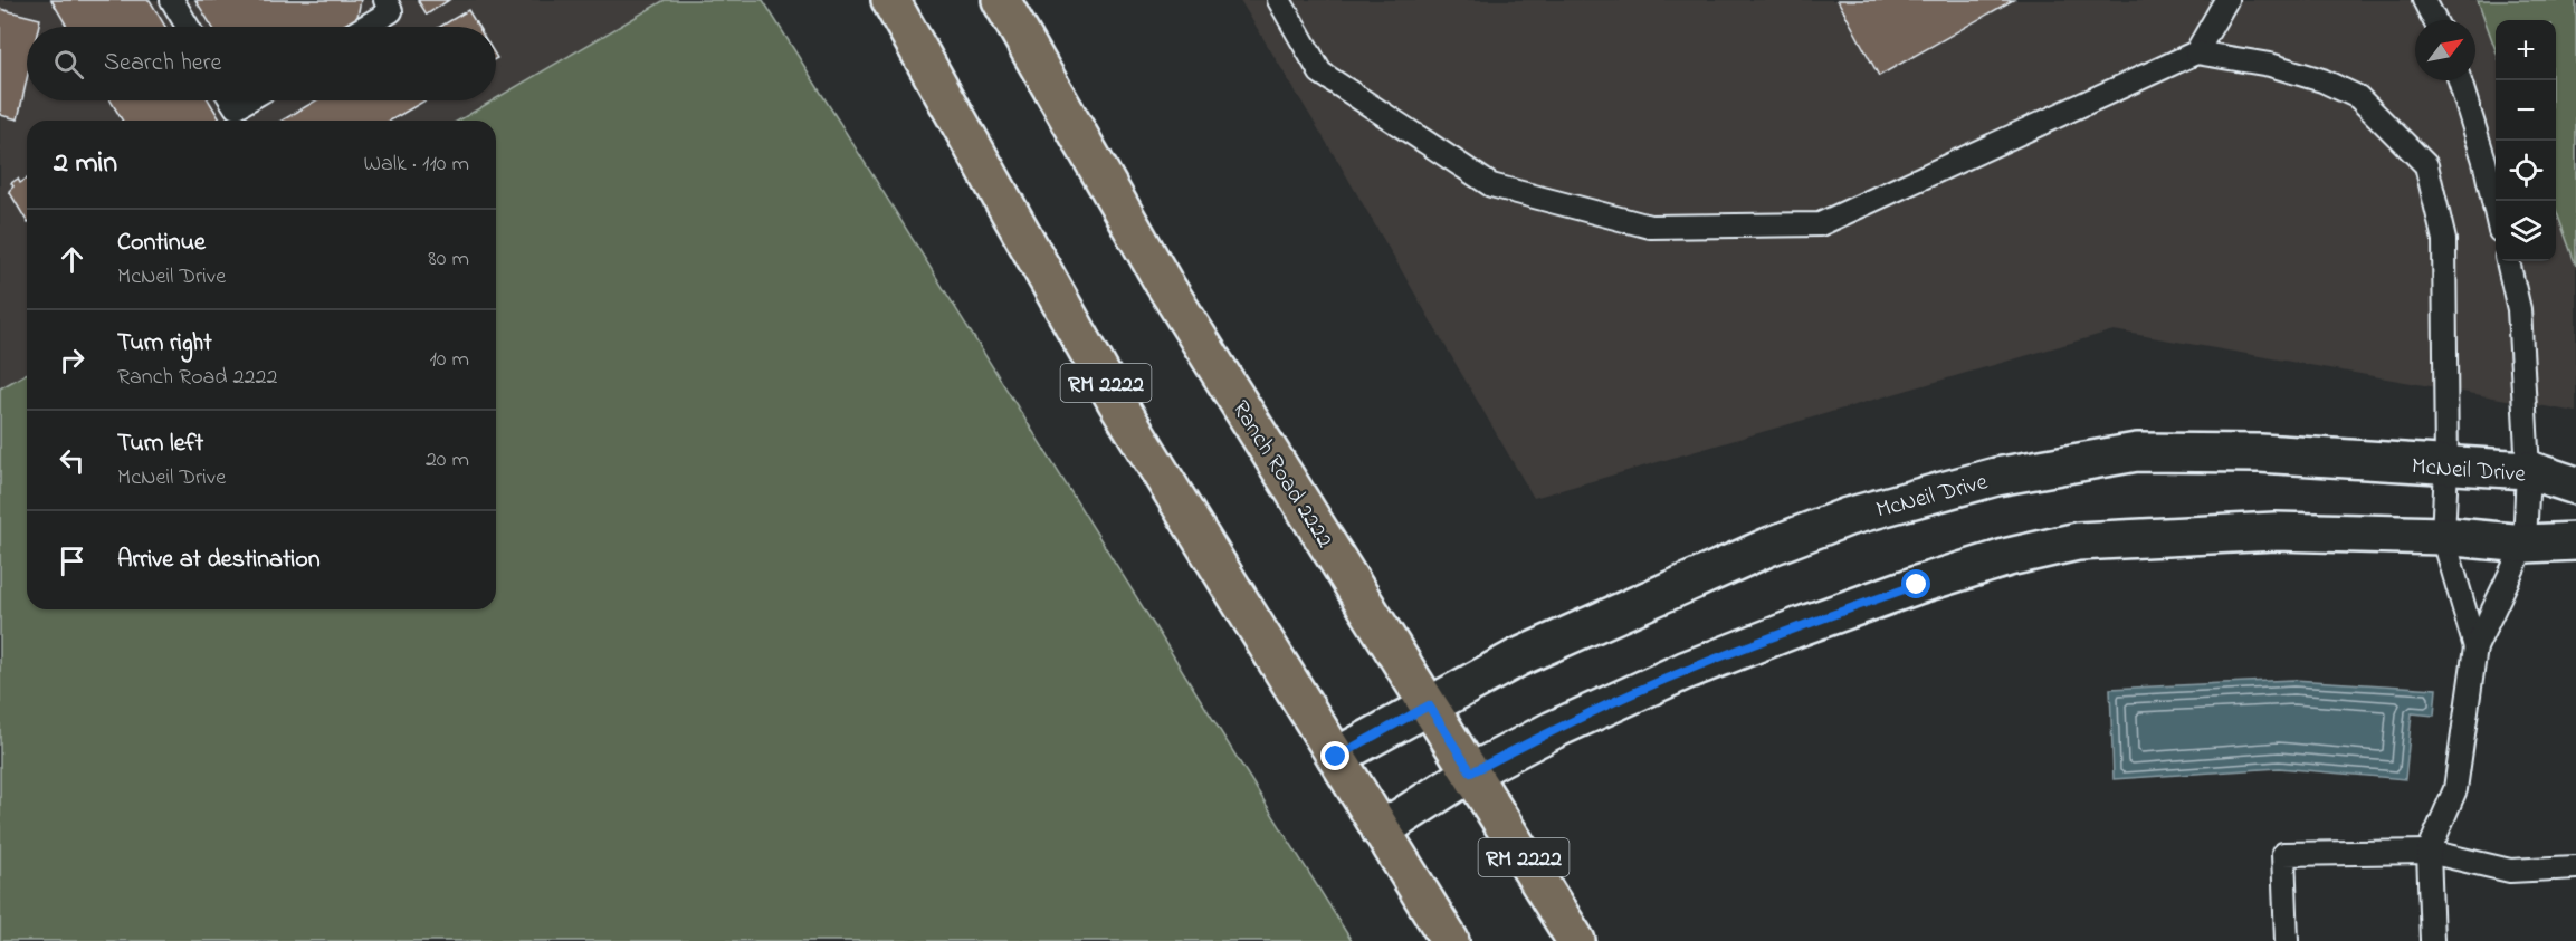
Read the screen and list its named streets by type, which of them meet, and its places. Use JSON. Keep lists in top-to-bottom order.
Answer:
{
  "streets": {
    "main road": ["RM 2222", "Ranch Road 2222"],
    "street": ["McNeil Drive"]
  },
  "crossings": [
    ["RM 2222", "McNeil Drive"],
    ["McNeil Drive", "Ranch Road 2222"]
  ],
  "north": "top right",
  "page": {
    "map_buttons": ["+", "−"],
    "search": "Search here",
    "heading": ["2 min", "Walk · 110 m"],
    "list": [
      ["Continue", "McNeil Drive", "80 m"],
      ["Turn right", "Ranch Road 2222", "10 m"],
      ["Turn left", "McNeil Drive", "20 m"],
      "Arrive at destination"
    ]
  }
}
